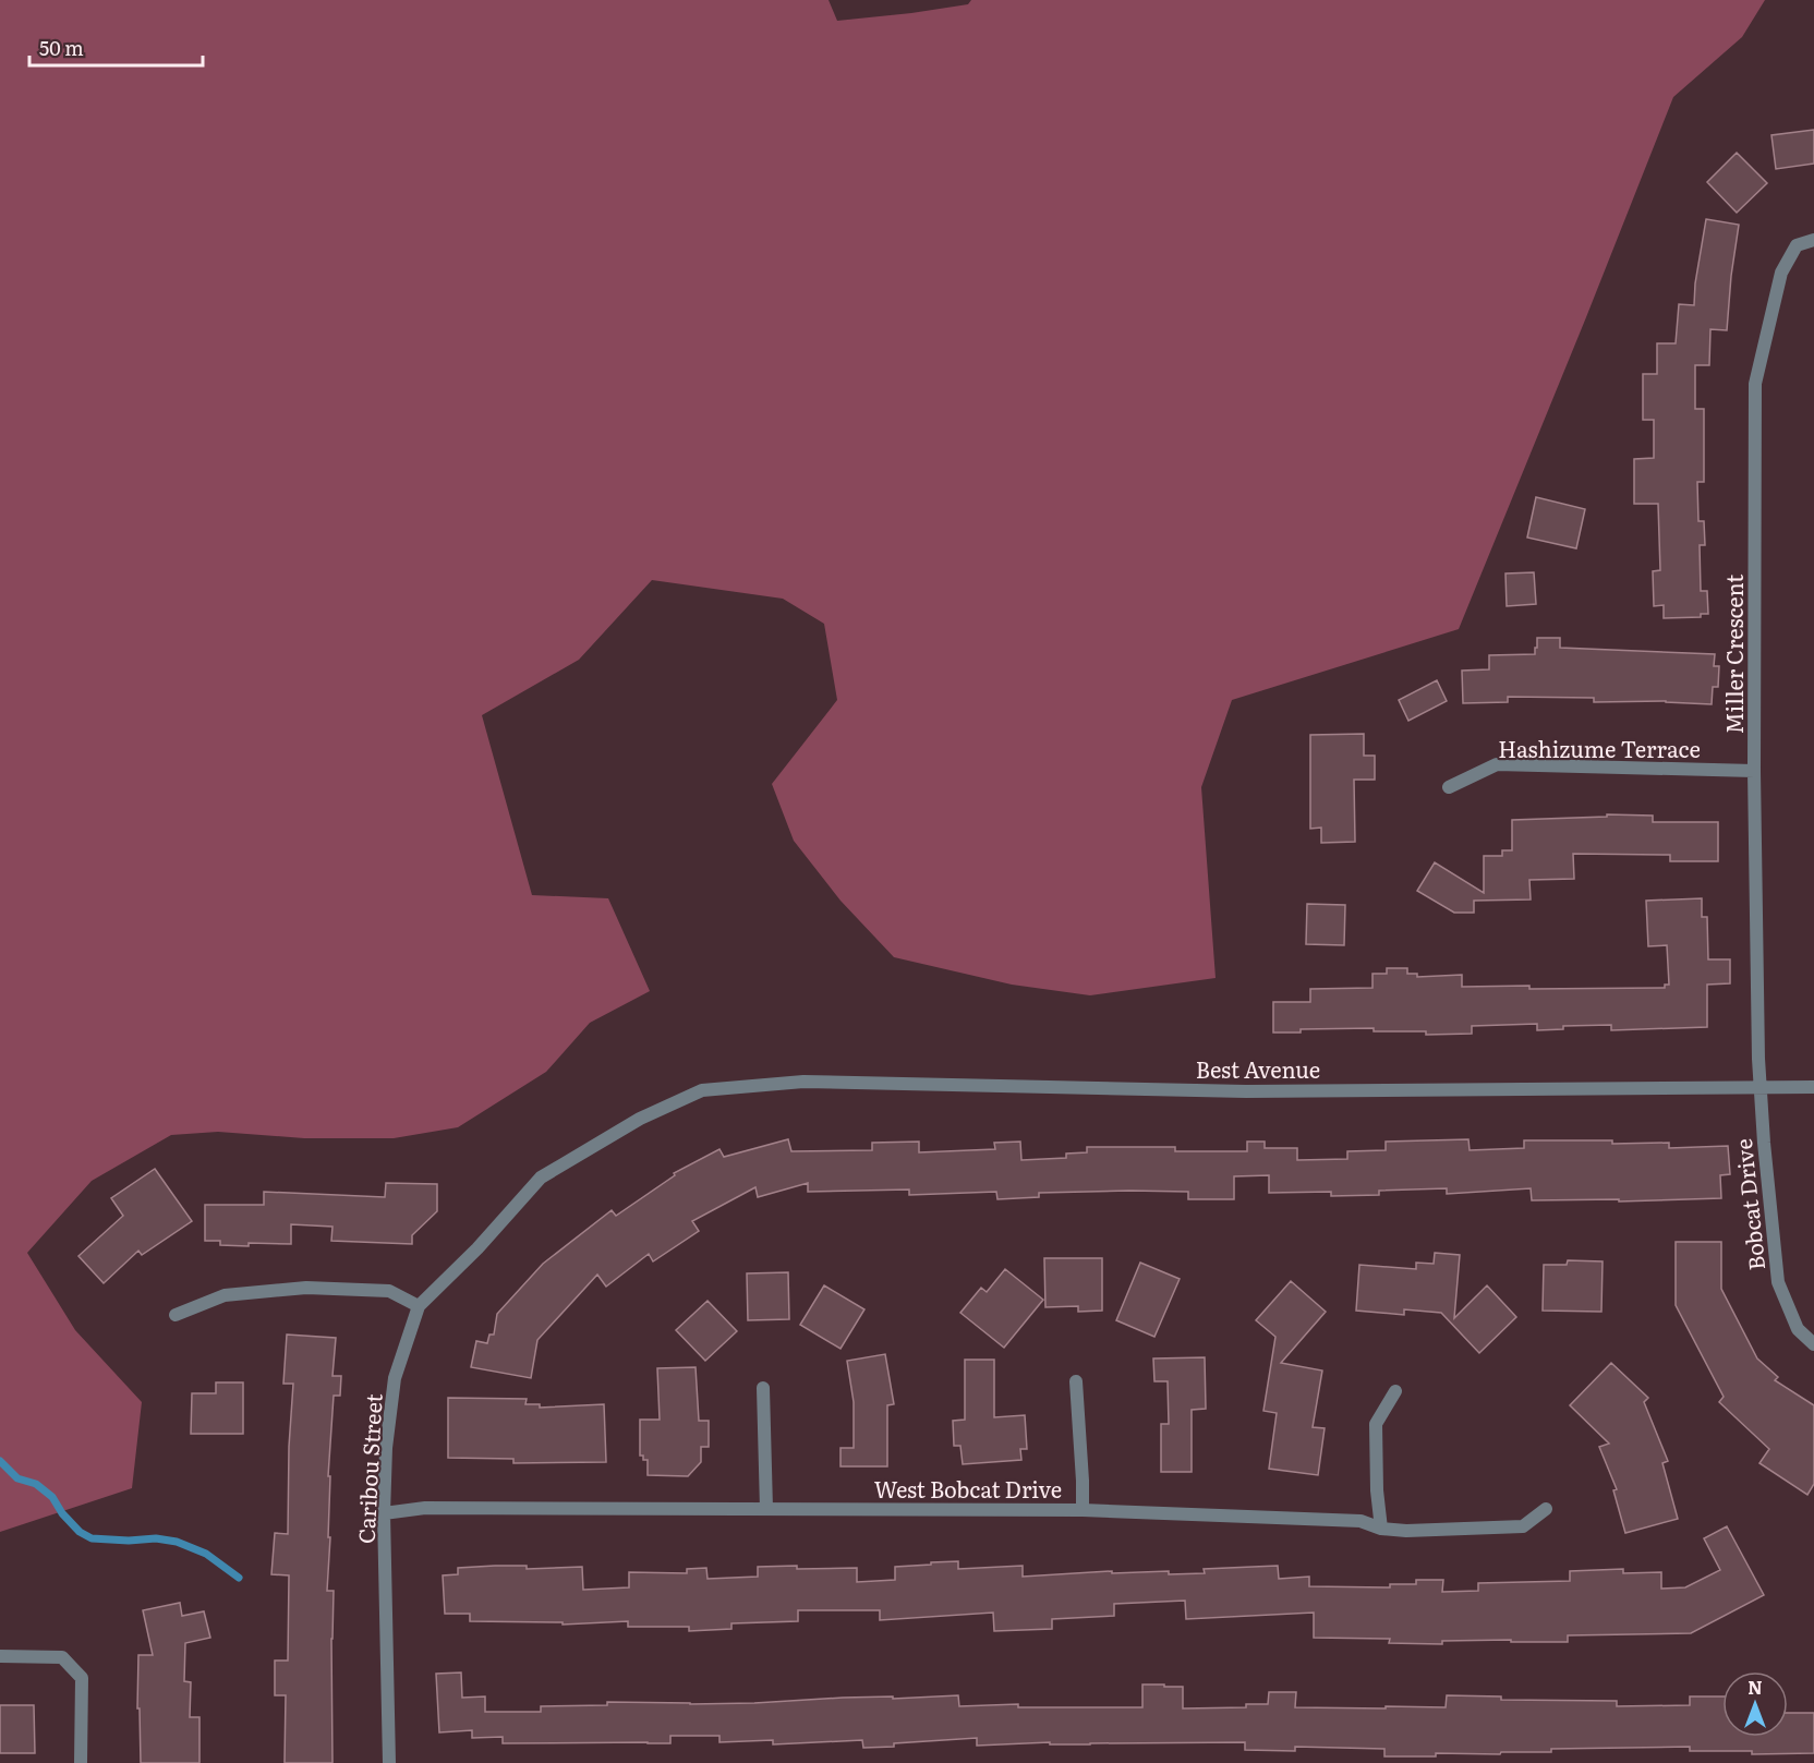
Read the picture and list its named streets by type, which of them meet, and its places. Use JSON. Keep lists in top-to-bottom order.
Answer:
{
  "streets": {
    "street": [
      "Miller Crescent",
      "Hashizume Terrace",
      "Best Avenue",
      "Bobcat Drive",
      "Caribou Street",
      "West Bobcat Drive"
    ]
  },
  "crossings": [
    ["Miller Crescent", "Hashizume Terrace"],
    ["Miller Crescent", "Best Avenue"],
    ["Miller Crescent", "Bobcat Drive"],
    ["Best Avenue", "Bobcat Drive"],
    ["Best Avenue", "Caribou Street"],
    ["Caribou Street", "West Bobcat Drive"]
  ],
  "scale_bar": "50 m",
  "north": "top"
}
